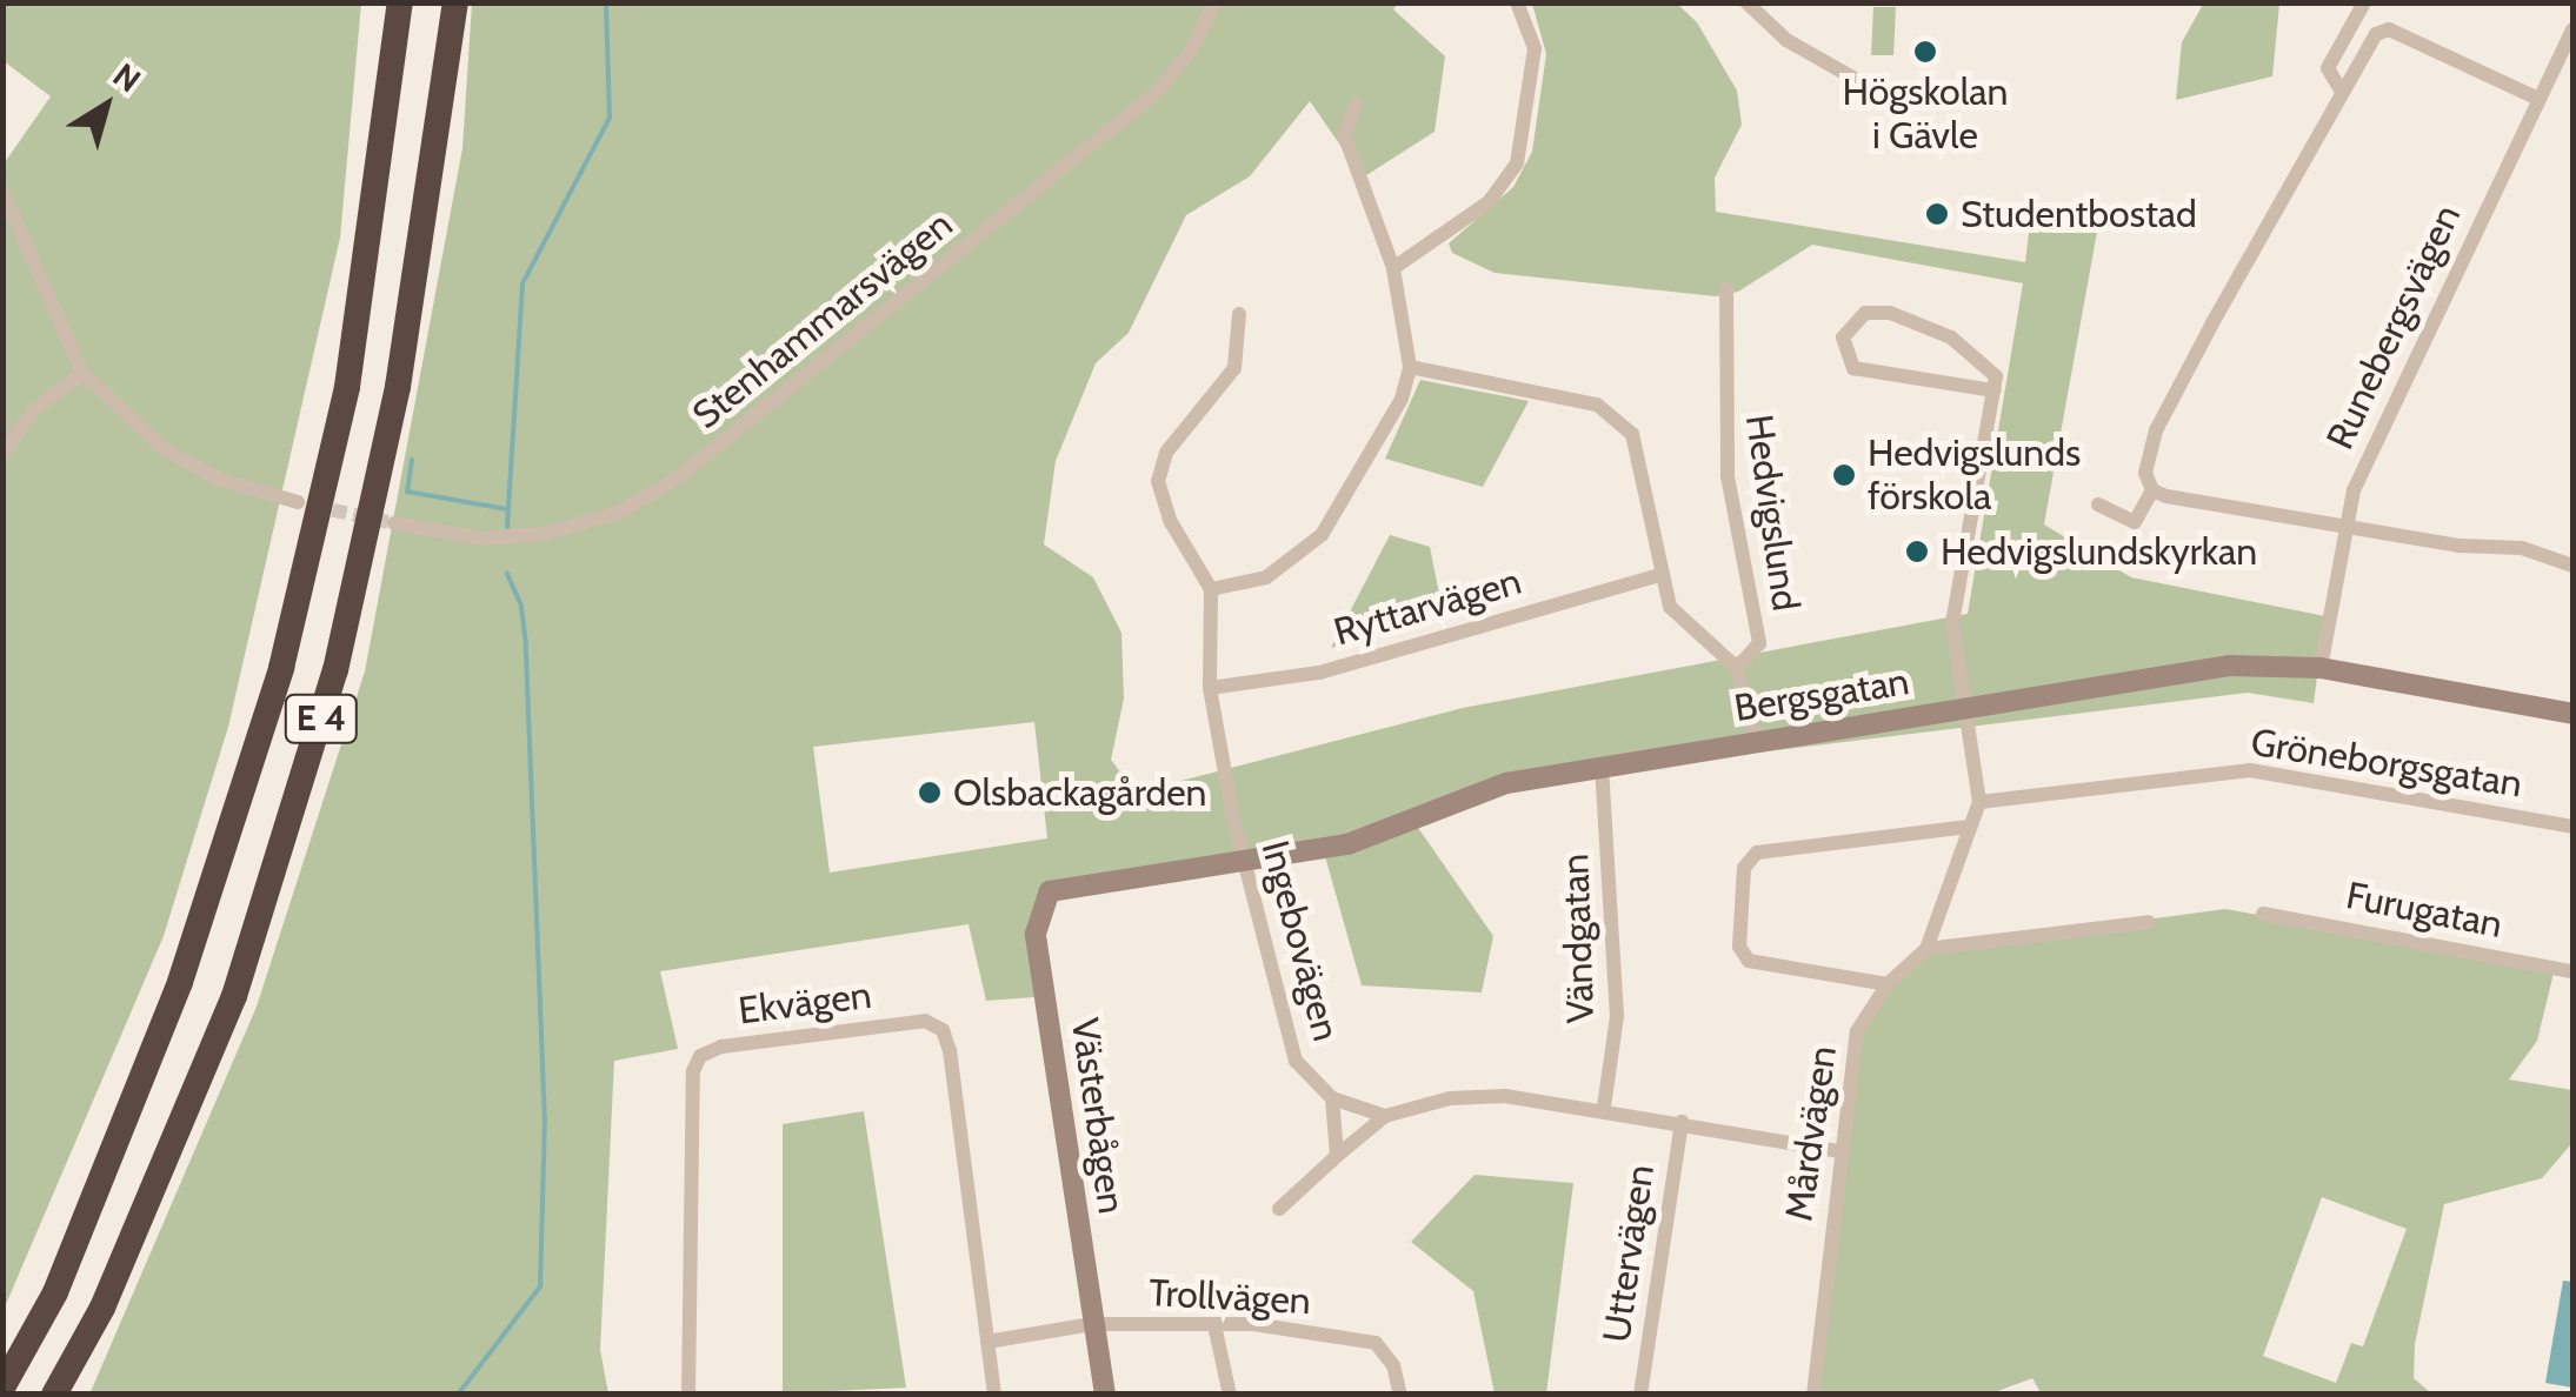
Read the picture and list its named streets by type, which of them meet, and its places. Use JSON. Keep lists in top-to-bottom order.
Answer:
{
  "streets": {
    "highway": ["E 4"],
    "street": [
      "Stenhammarsvägen",
      "Runebergsvägen",
      "Hedvigslund",
      "Ryttarvägen",
      "Bergsgatan",
      "Gröneborgsgatan",
      "Furugatan",
      "Vändgatan",
      "Ingebovägen",
      "Ekvägen",
      "Västerbågen",
      "Mårdvägen",
      "Uttervägen",
      "Trollvägen"
    ]
  },
  "crossings": [
    ["Runebergsvägen", "Bergsgatan"],
    ["Ryttarvägen", "Ingebovägen"],
    ["Bergsgatan", "Vändgatan"],
    ["Bergsgatan", "Ingebovägen"],
    ["Bergsgatan", "Västerbågen"],
    ["Västerbågen", "Trollvägen"]
  ],
  "places": [
    "Högskolan i Gävle",
    "Studentbostad",
    "Hedvigslunds förskola",
    "Hedvigslundskyrkan",
    "Olsbackagården"
  ],
  "north": "top right"
}
